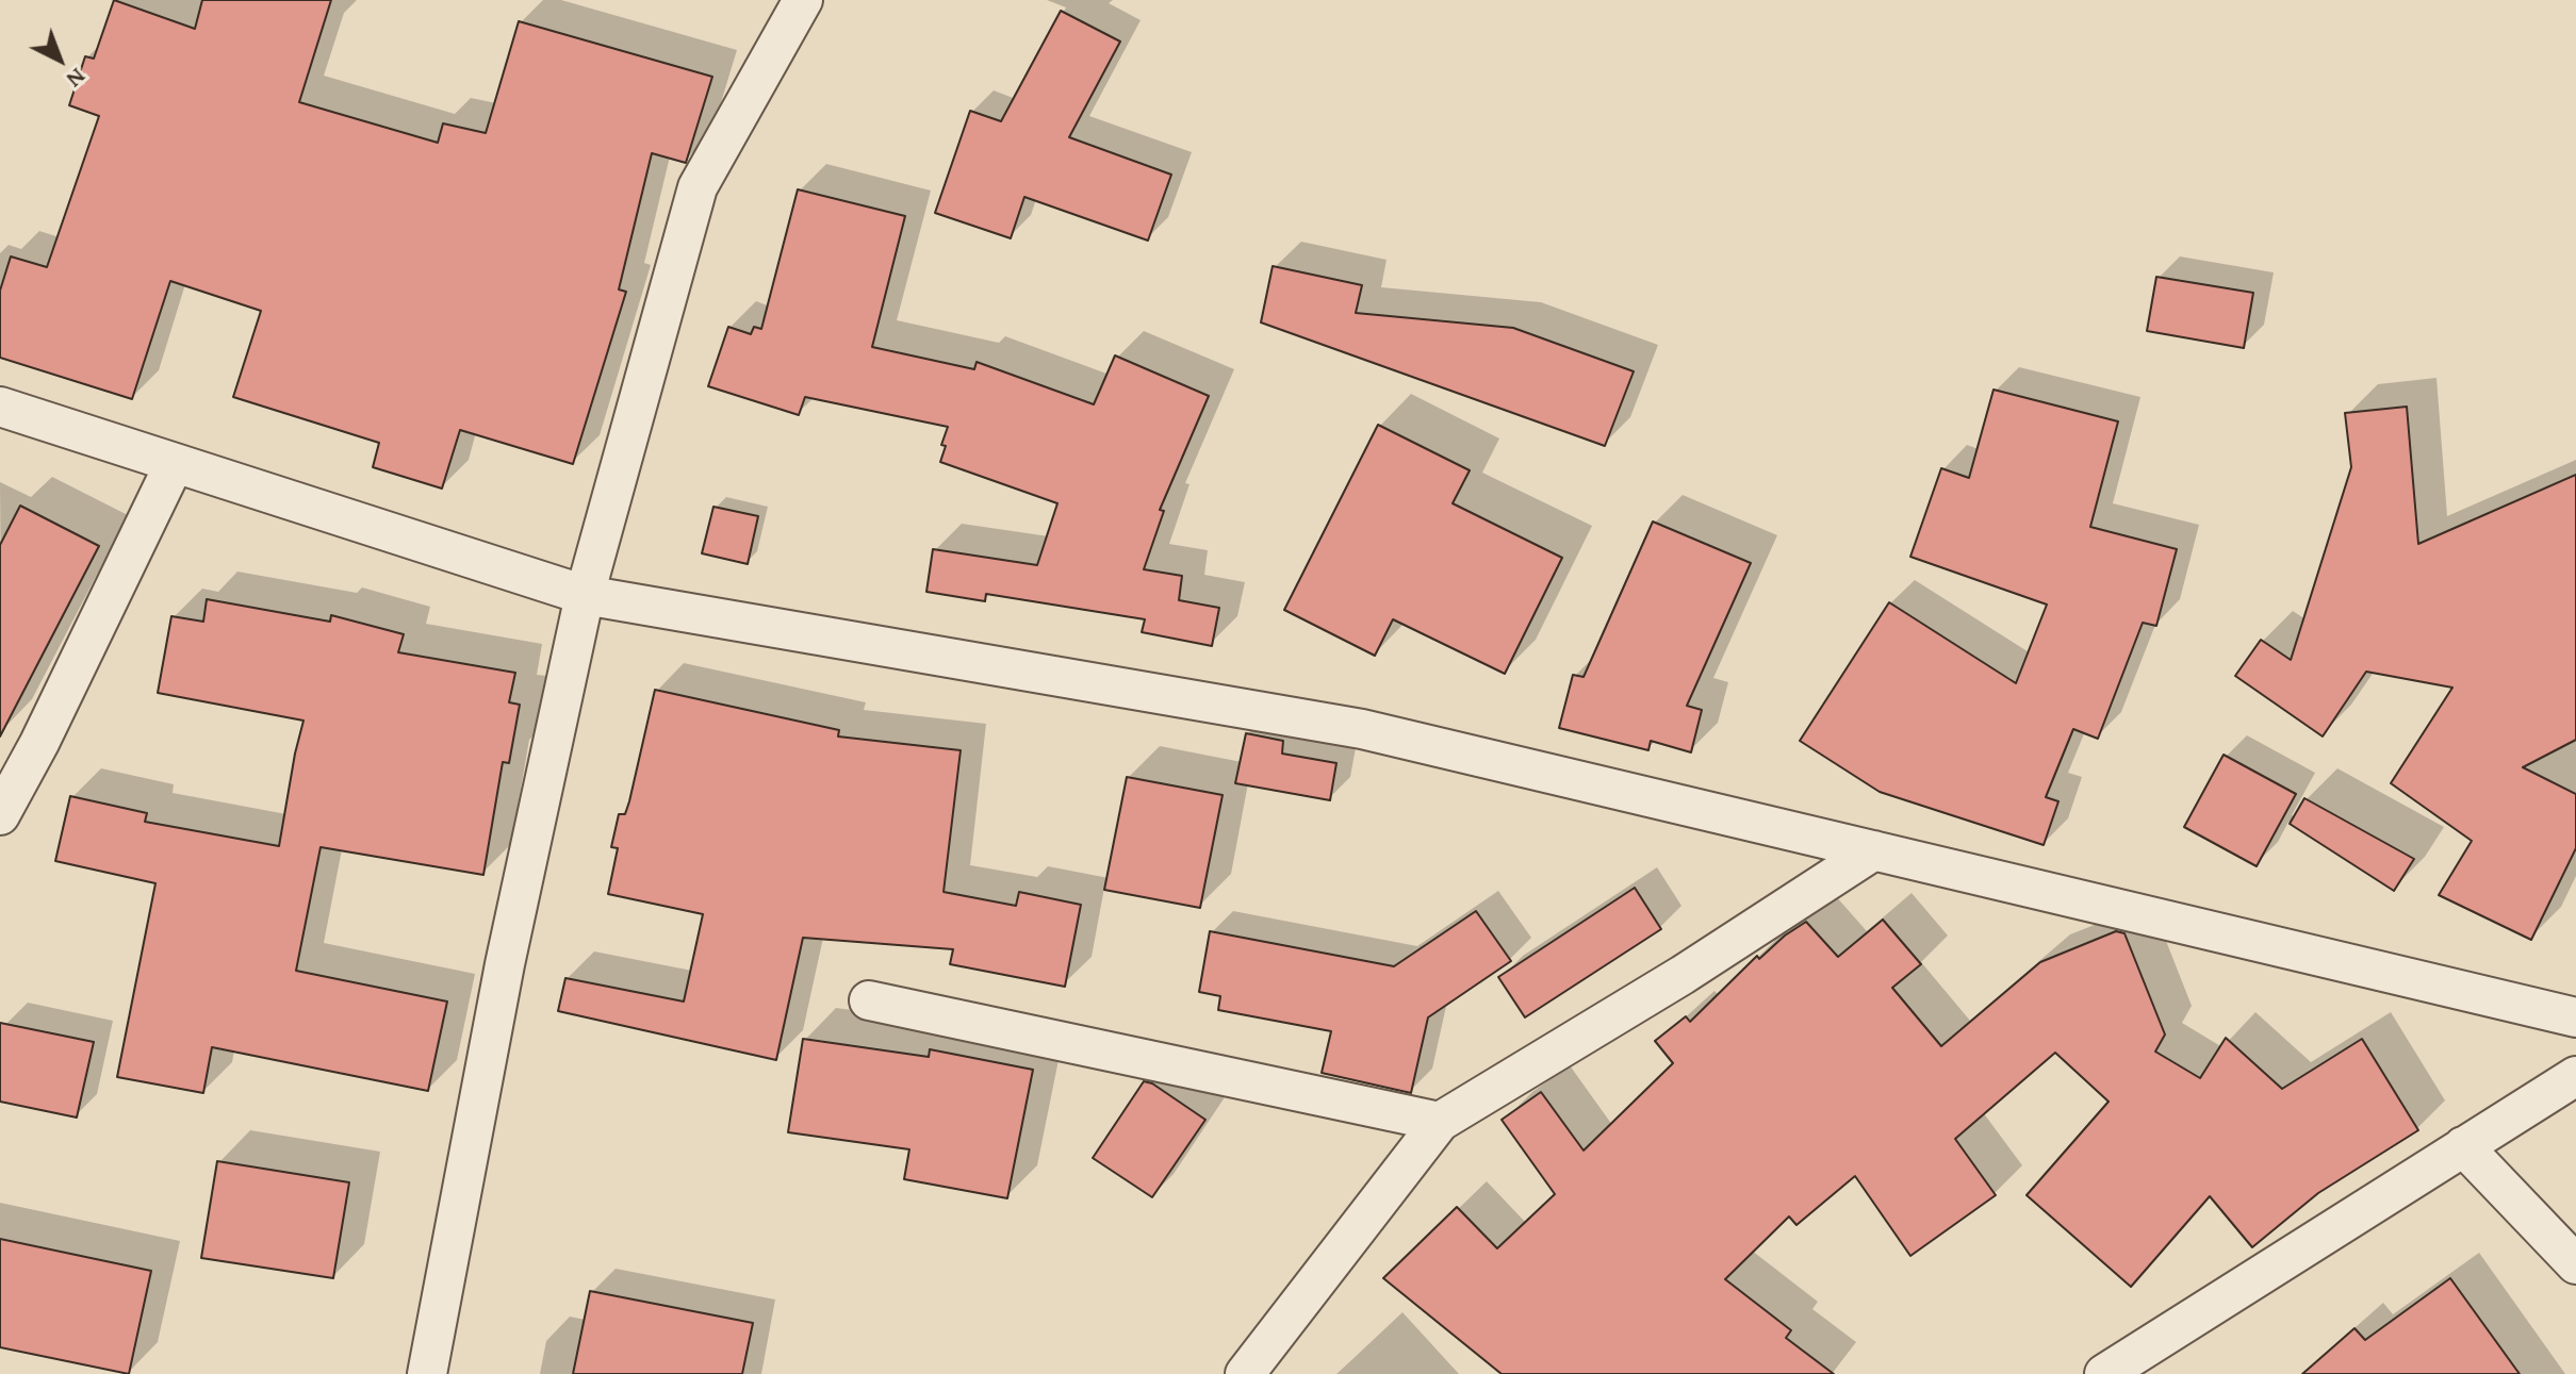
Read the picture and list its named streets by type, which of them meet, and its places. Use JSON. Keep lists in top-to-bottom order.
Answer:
{
  "north": "bottom right"
}
